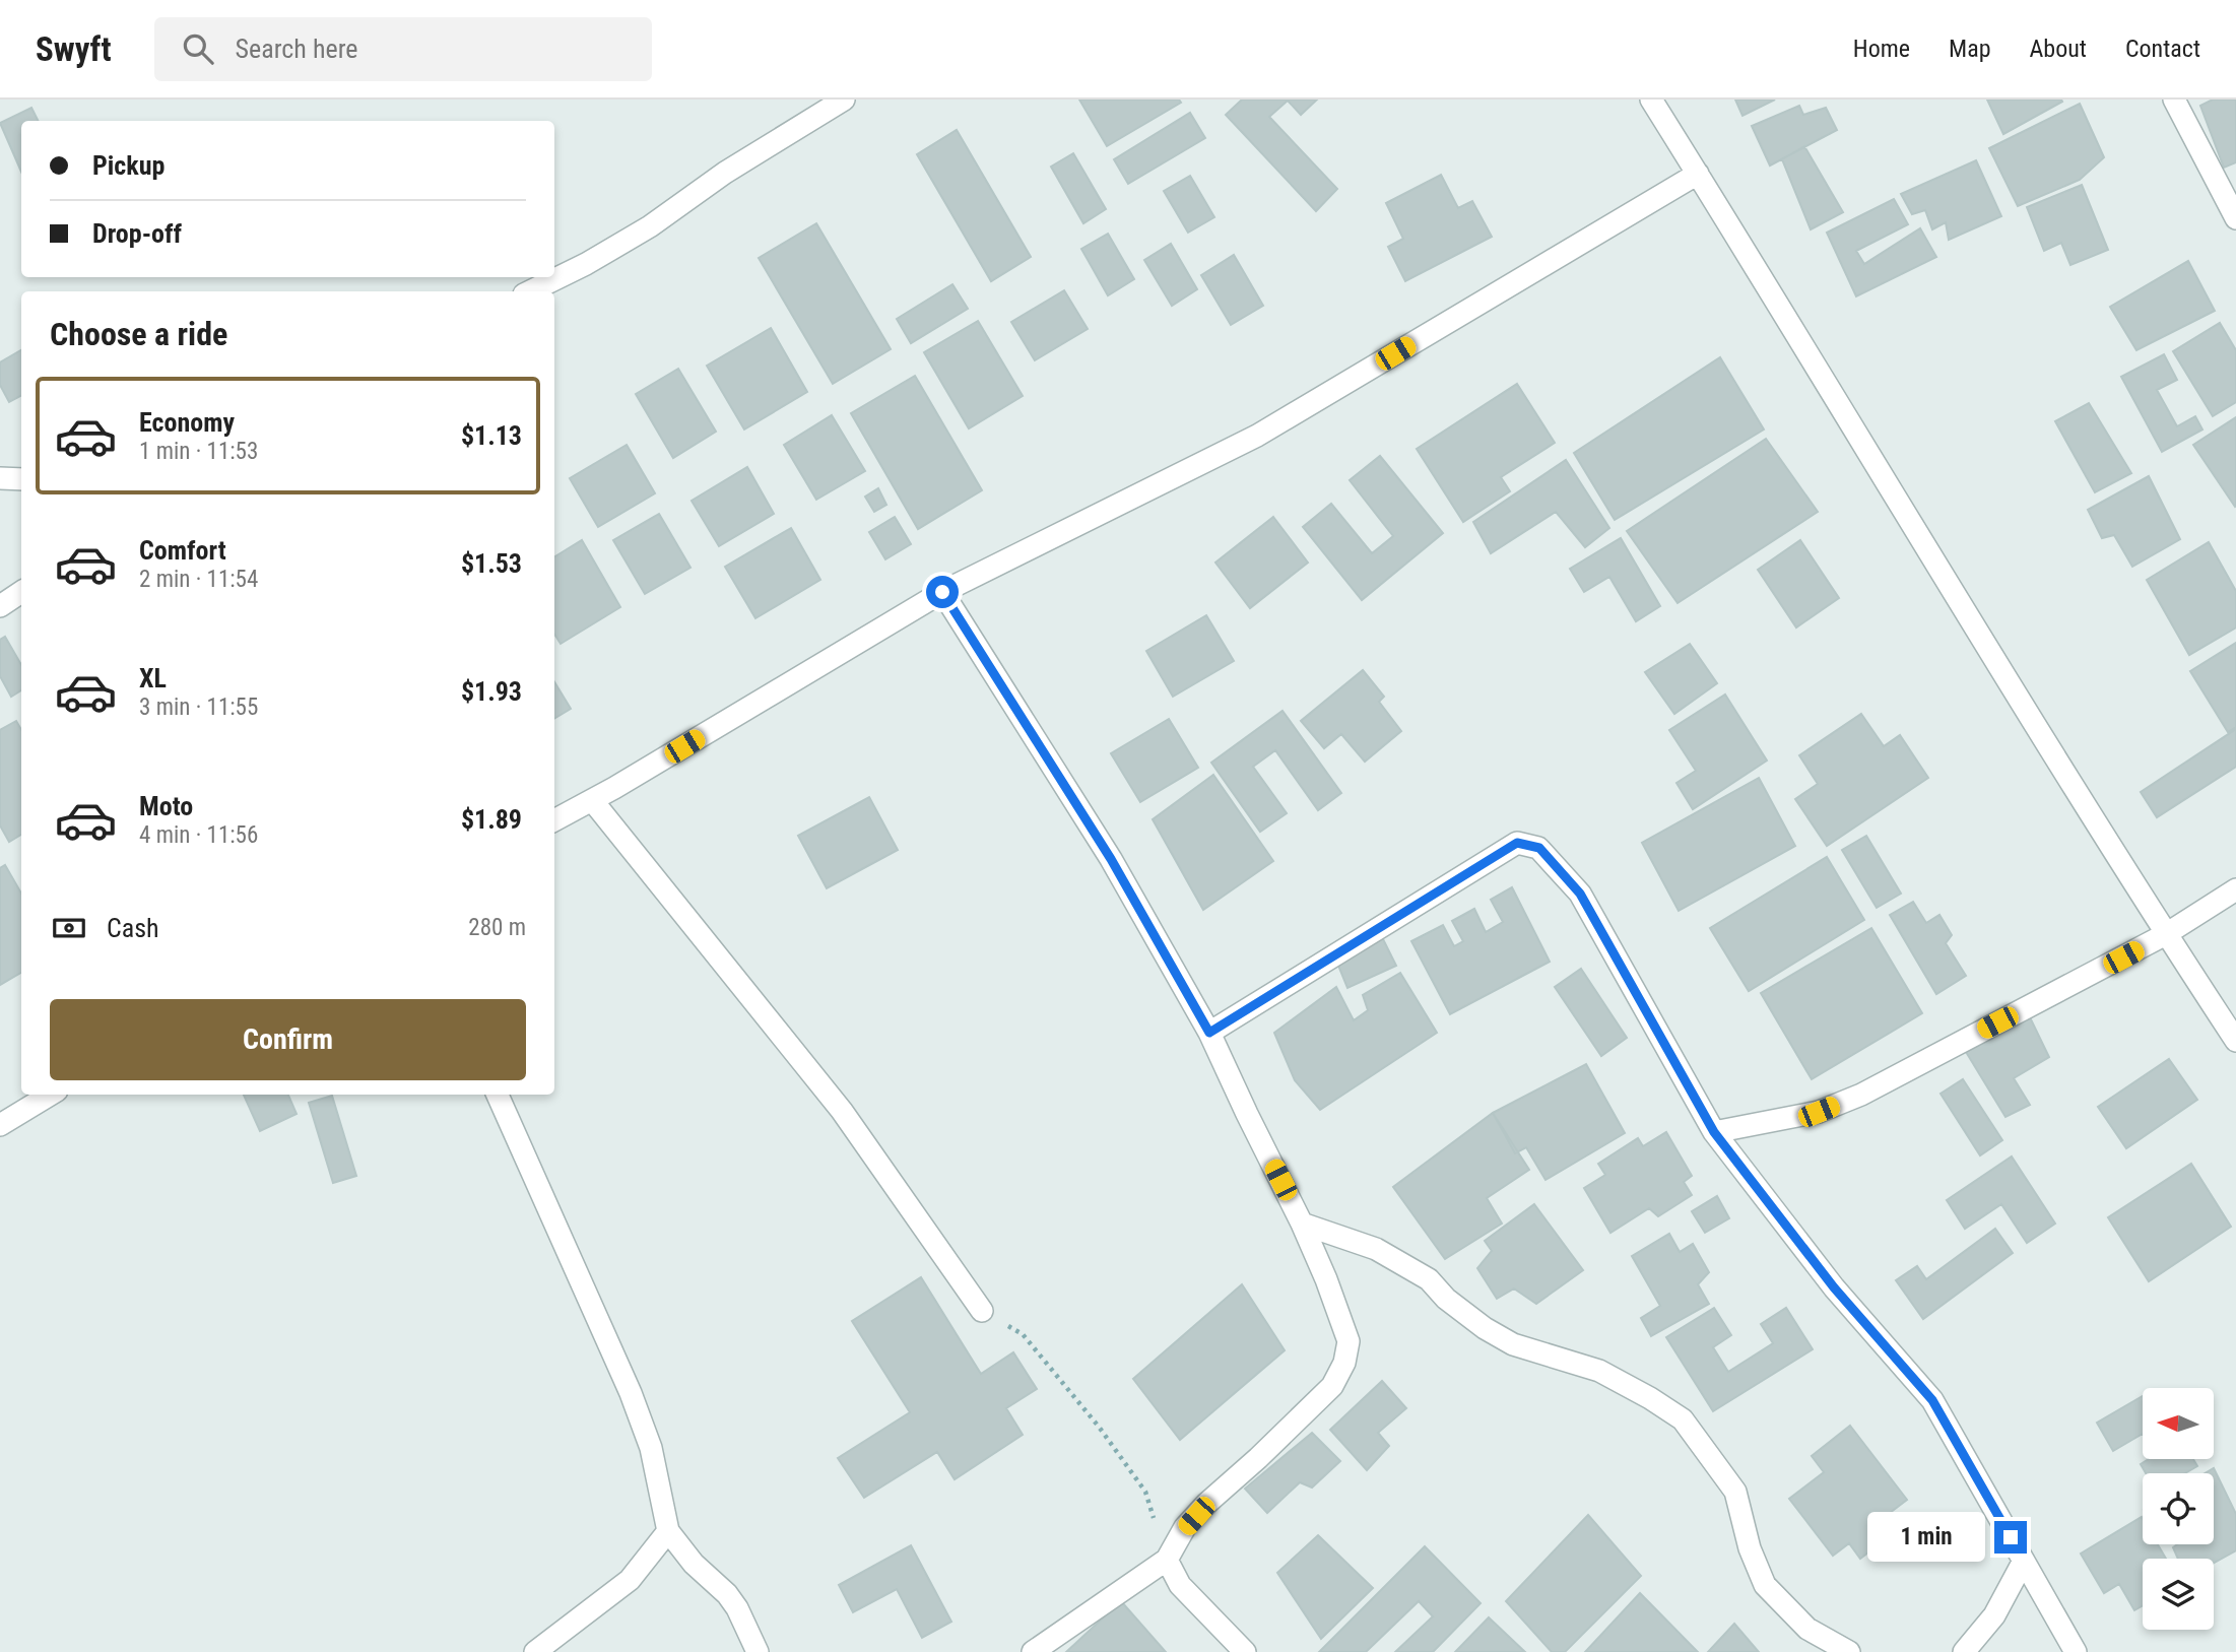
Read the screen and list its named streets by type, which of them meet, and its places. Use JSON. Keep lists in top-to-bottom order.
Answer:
{
  "north": "left",
  "page": {
    "header": "Swyft",
    "search": "Search here",
    "nav": [
      "Home",
      "Map",
      "About",
      "Contact"
    ],
    "banner": ["Pickup", "Drop-off"],
    "heading": "Choose a ride",
    "list": [
      {
        "name": "Economy",
        "note": "1 min · 11:53",
        "value": "$1.13"
      },
      {
        "name": "Comfort",
        "note": "2 min · 11:54",
        "value": "$1.53"
      },
      {
        "name": "XL",
        "note": "3 min · 11:55",
        "value": "$1.93"
      },
      {
        "name": "Moto",
        "note": "4 min · 11:56",
        "value": "$1.89"
      }
    ],
    "pay": ["Cash", "280 m"],
    "buttons": "Confirm",
    "bubble": "1 min"
  }
}
